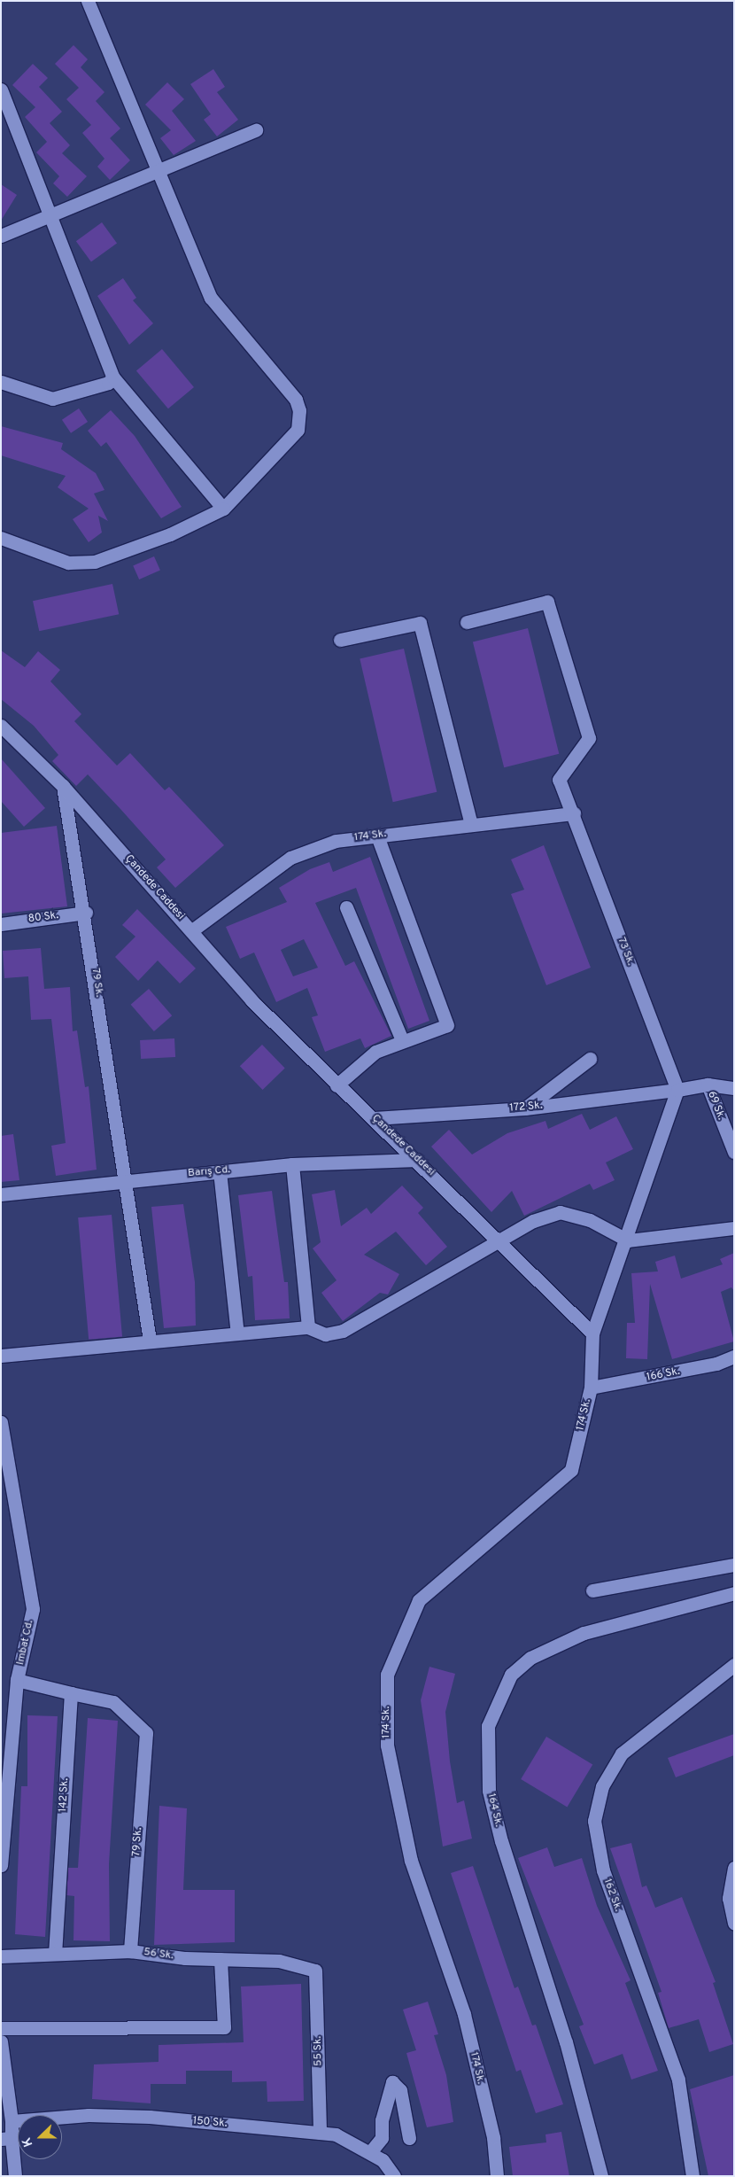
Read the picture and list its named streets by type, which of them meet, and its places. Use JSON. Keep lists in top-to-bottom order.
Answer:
{
  "streets": {
    "street": [
      "174 Sk.",
      "Çandede Caddesi",
      "80 Sk.",
      "73 Sk.",
      "79 Sk.",
      "69 Sk.",
      "172 Sk.",
      "Barış Cd.",
      "166 Sk.",
      "Imbat Cd.",
      "142 Sk.",
      "164 Sk.",
      "162 Sk.",
      "56 Sk.",
      "55 Sk.",
      "150 Sk."
    ]
  },
  "crossings": [
    ["174 Sk.", "Çandede Caddesi"],
    ["174 Sk.", "73 Sk."],
    ["174 Sk.", "166 Sk."],
    ["Çandede Caddesi", "79 Sk."],
    ["Çandede Caddesi", "172 Sk."],
    ["Çandede Caddesi", "Barış Cd."],
    ["80 Sk.", "79 Sk."],
    ["73 Sk.", "172 Sk."],
    ["79 Sk.", "Barış Cd."],
    ["79 Sk.", "142 Sk."],
    ["79 Sk.", "56 Sk."],
    ["142 Sk.", "56 Sk."],
    ["56 Sk.", "55 Sk."],
    ["55 Sk.", "150 Sk."]
  ],
  "north": "left"
}
